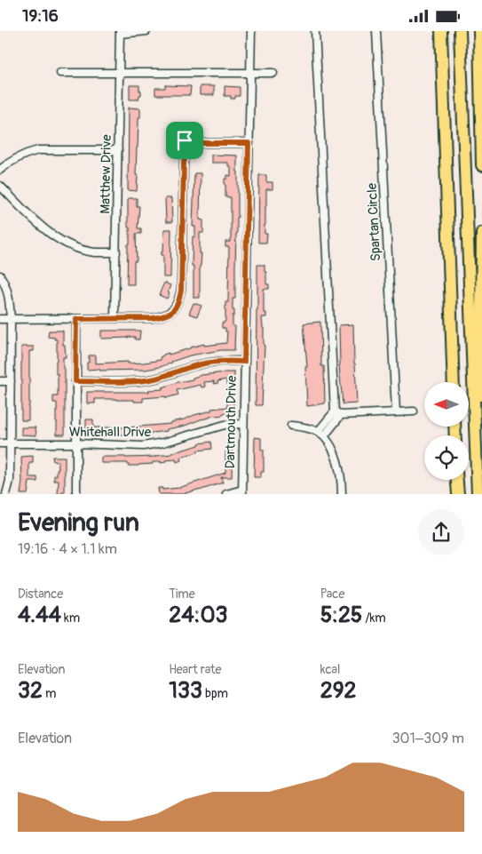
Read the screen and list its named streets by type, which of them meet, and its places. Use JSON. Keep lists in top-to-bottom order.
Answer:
{
  "streets": {
    "street": [
      "Matthew Drive",
      "Spartan Circle",
      "Dartmouth Drive",
      "Whitehall Drive"
    ]
  },
  "crossings": [
    ["Dartmouth Drive", "Whitehall Drive"]
  ],
  "north": "left",
  "page": {
    "status": "19:16",
    "heading": ["Evening run", "19:16 · 4 × 1.1 km"],
    "stats": [
      ["Distance", "4.44 km"],
      ["Time", "24:03"],
      ["Pace", "5:25 /km"],
      ["Elevation", "32 m"],
      ["Heart rate", "133 bpm"],
      ["kcal", "292"]
    ],
    "chart": ["Elevation", "301–309 m"]
  }
}
